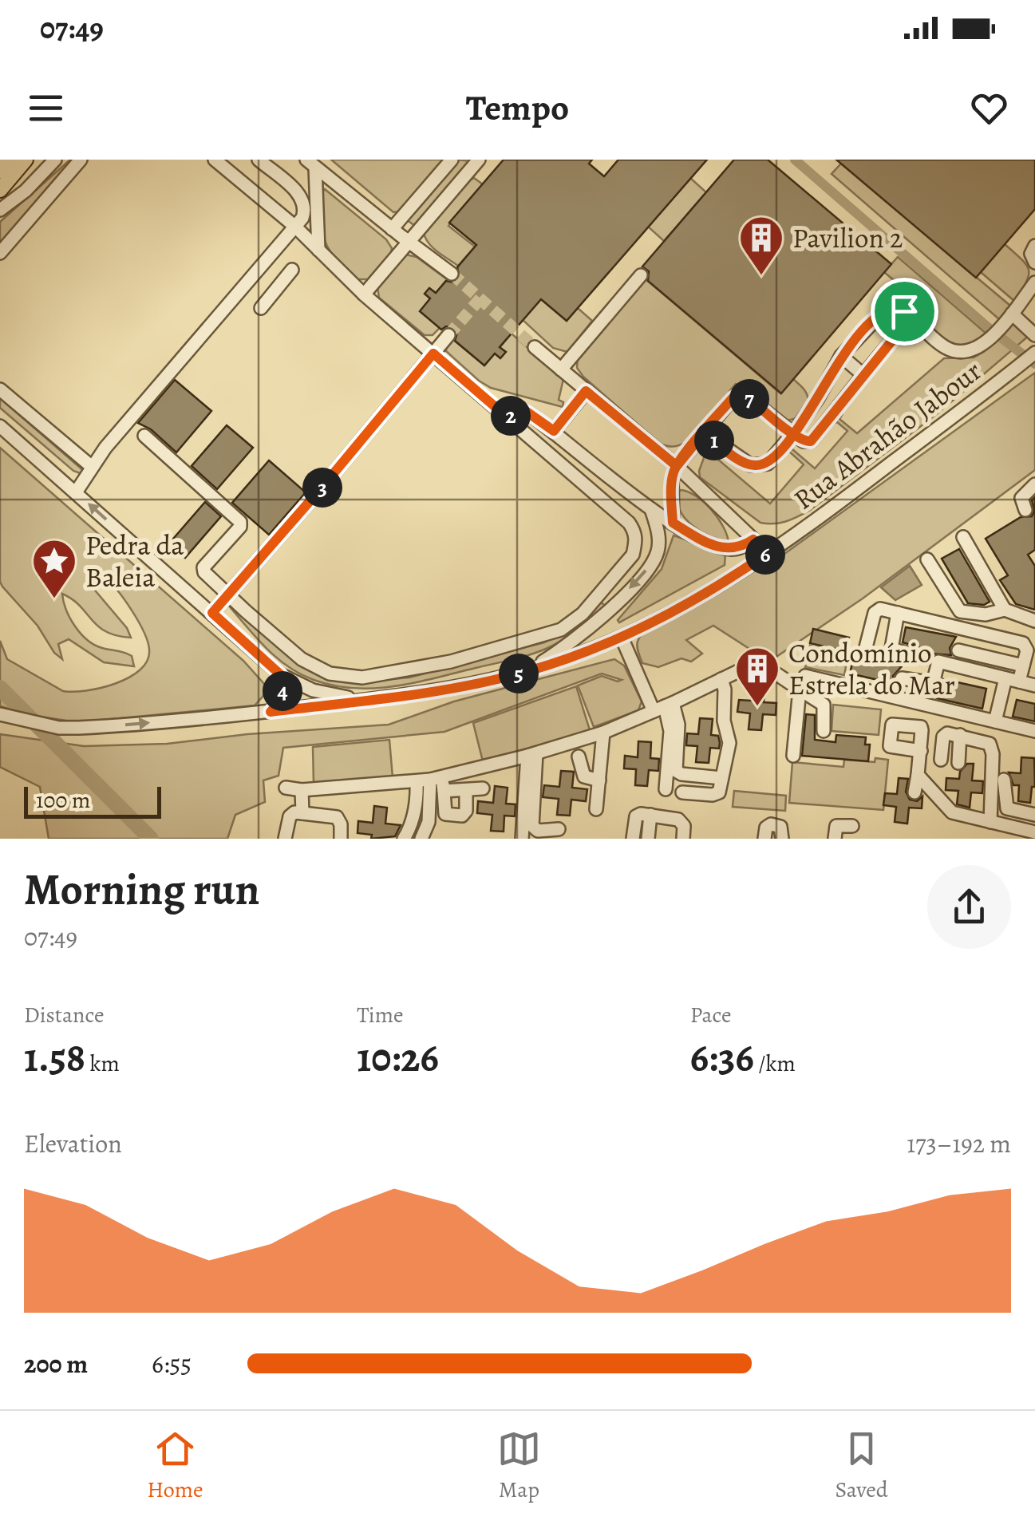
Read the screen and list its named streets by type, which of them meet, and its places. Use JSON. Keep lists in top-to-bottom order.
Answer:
{
  "streets": {
    "street": ["Rua Abrahão Jabour"]
  },
  "places": {
    "building": ["Pavilion 2", "Condomínio Estrela do Mar"],
    "place": ["Pedra da Baleia"]
  },
  "scale_bar": "100 m",
  "page": {
    "status": "07:49",
    "header": "Tempo",
    "pins": [
      "7",
      "2",
      "1",
      "3",
      "6",
      "5",
      "4"
    ],
    "scale": "100 m",
    "heading": ["Morning run", "07:49"],
    "stats": [
      ["Distance", "1.58 km"],
      ["Time", "10:26"],
      ["Pace", "6:36 /km"]
    ],
    "chart": ["Elevation", "173–192 m"],
    "list": [
      {
        "name": "200 m",
        "note": "6:55"
      }
    ],
    "tabs": ["Home", "Map", "Saved"]
  }
}
